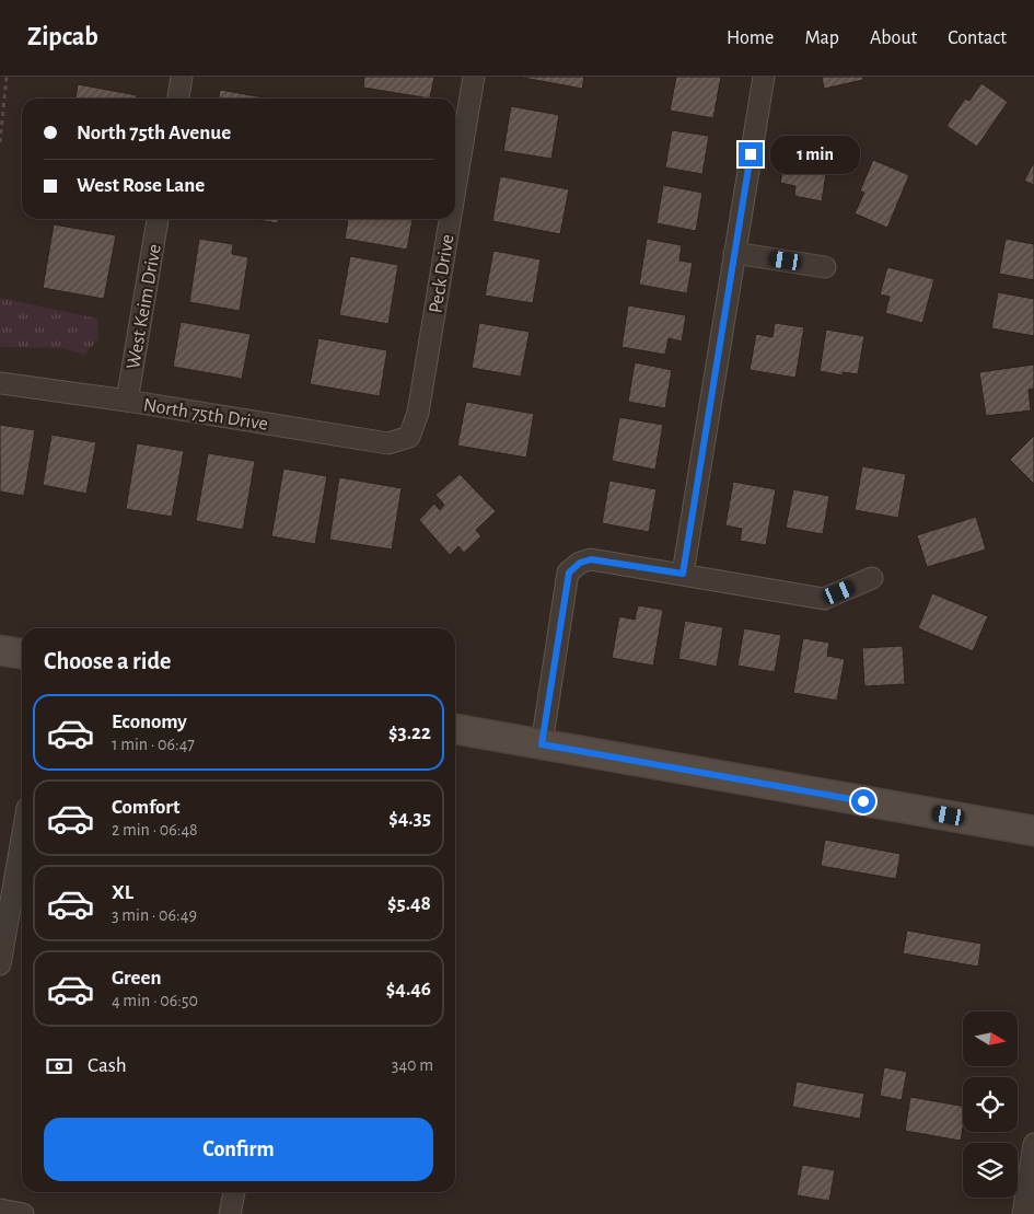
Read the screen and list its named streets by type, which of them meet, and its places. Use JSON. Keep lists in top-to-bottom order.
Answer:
{
  "streets": {
    "street": ["Peck Drive", "West Keim Drive", "North 75th Drive"]
  },
  "crossings": [
    ["Peck Drive", "North 75th Drive"],
    ["West Keim Drive", "North 75th Drive"]
  ],
  "north": "right",
  "page": {
    "header": "Zipcab",
    "nav": [
      "Home",
      "Map",
      "About",
      "Contact"
    ],
    "banner": ["North 75th Avenue", "West Rose Lane"],
    "bubble": "1 min",
    "heading": "Choose a ride",
    "list": [
      {
        "name": "Economy",
        "note": "1 min · 06:47",
        "value": "$3.22"
      },
      {
        "name": "Comfort",
        "note": "2 min · 06:48",
        "value": "$4.35"
      },
      {
        "name": "XL",
        "note": "3 min · 06:49",
        "value": "$5.48"
      },
      {
        "name": "Green",
        "note": "4 min · 06:50",
        "value": "$4.46"
      }
    ],
    "pay": ["Cash", "340 m"],
    "buttons": "Confirm"
  }
}
